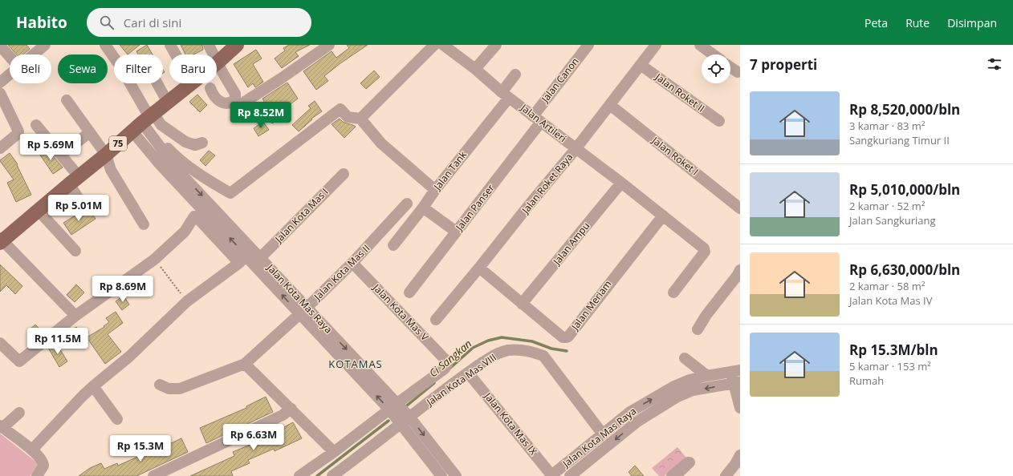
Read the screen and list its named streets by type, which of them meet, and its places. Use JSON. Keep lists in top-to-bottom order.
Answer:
{
  "streets": {
    "main road": ["75"],
    "street": [
      "Jalan Canon",
      "Jalan Roket II",
      "Jalan Artileri",
      "Jalan Roket I",
      "Jalan Tank",
      "Jalan Roket Raya",
      "Jalan Panser",
      "Jalan Kota Mas I",
      "Jalan Ampu",
      "Jalan Kota Mas II",
      "Jalan Kota Mas Raya",
      "Jalan Meriam",
      "Jalan Kota Mas V",
      "Jalan Kota Mas VIII",
      "Jalan Kota Mas IX"
    ]
  },
  "crossings": [
    ["Jalan Canon", "Jalan Artileri"],
    ["Jalan Canon", "Jalan Panser"],
    ["Jalan Roket II", "Jalan Roket Raya"],
    ["Jalan Artileri", "Jalan Tank"],
    ["Jalan Artileri", "Jalan Roket Raya"],
    ["Jalan Artileri", "Jalan Panser"],
    ["Jalan Artileri", "Jalan Ampu"],
    ["Jalan Artileri", "Jalan Meriam"],
    ["75", "Jalan Kota Mas Raya"],
    ["Jalan Roket I", "Jalan Roket Raya"],
    ["Jalan Roket Raya", "Jalan Meriam"],
    ["Jalan Kota Mas I", "Jalan Kota Mas Raya"],
    ["Jalan Ampu", "Jalan Meriam"],
    ["Jalan Kota Mas II", "Jalan Kota Mas Raya"],
    ["Jalan Kota Mas II", "Jalan Kota Mas V"],
    ["Jalan Kota Mas Raya", "Jalan Kota Mas V"],
    ["Jalan Kota Mas Raya", "Jalan Kota Mas VIII"],
    ["Jalan Kota Mas Raya", "Jalan Kota Mas IX"],
    ["Jalan Kota Mas VIII", "Jalan Kota Mas IX"]
  ],
  "districts": ["KOTAMAS"],
  "water": ["Ci Sangkan"],
  "page": {
    "header": "Habito",
    "search": "Cari di sini",
    "nav": ["Peta", "Rute", "Disimpan"],
    "heading": "7 properti",
    "chip": [
      "Beli",
      "Sewa",
      "Filter",
      "Baru"
    ],
    "list": [
      {
        "name": "Rp 8,520,000/bln",
        "note": "3 kamar · 83 m² · Sangkuriang Timur II"
      },
      {
        "name": "Rp 5,010,000/bln",
        "note": "2 kamar · 52 m² · Jalan Sangkuriang"
      },
      {
        "name": "Rp 6,630,000/bln",
        "note": "2 kamar · 58 m² · Jalan Kota Mas IV"
      },
      {
        "name": "Rp 15.3M/bln",
        "note": "5 kamar · 153 m² · Rumah"
      }
    ],
    "price": [
      "Rp 8.52M",
      "Rp 5.69M",
      "Rp 5.01M",
      "Rp 8.69M",
      "Rp 11.5M",
      "Rp 6.63M",
      "Rp 15.3M"
    ]
  }
}
